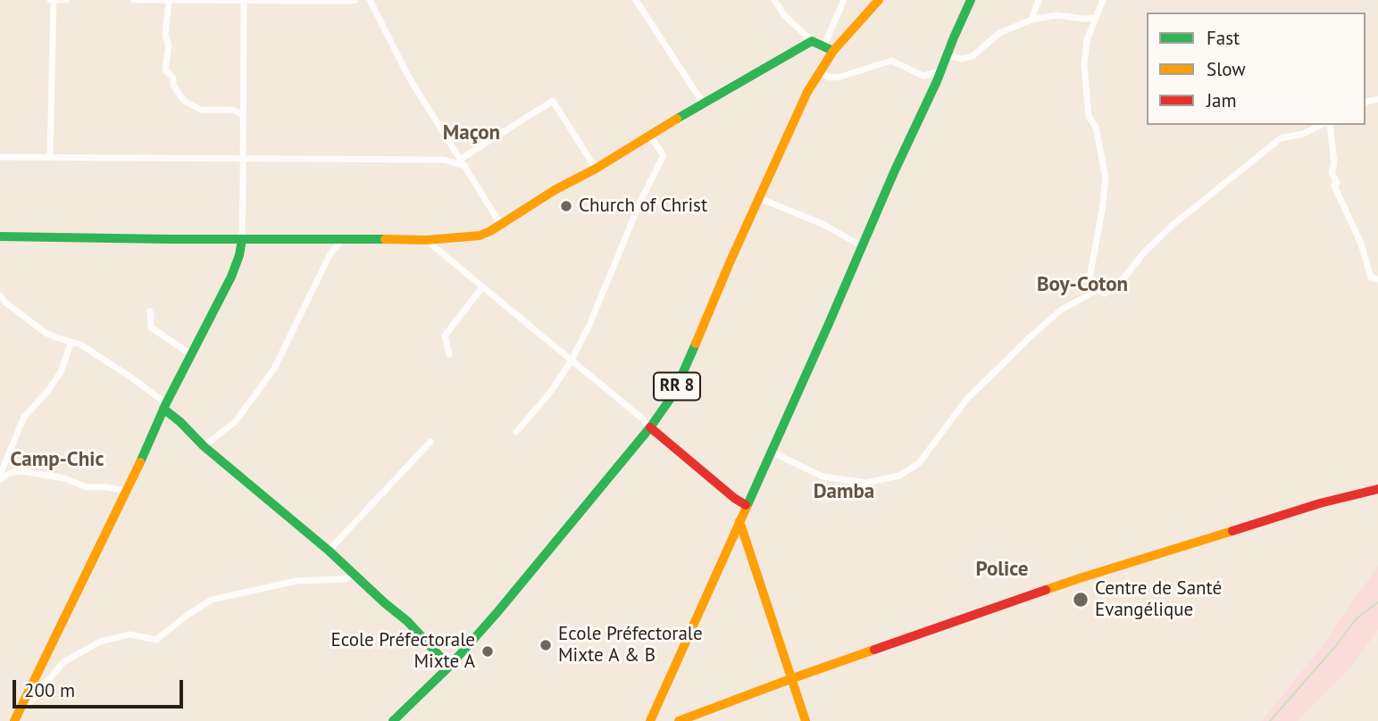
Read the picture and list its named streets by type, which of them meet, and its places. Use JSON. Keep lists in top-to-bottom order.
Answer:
{
  "streets": {
    "street": ["RR 8"]
  },
  "districts": [
    "Maçon",
    "Boy-Coton",
    "Camp-Chic",
    "Damba",
    "Police"
  ],
  "places": [
    "Church of Christ",
    "Centre de Santé Evangélique",
    "Ecole Préfectorale Mixte A & B",
    "Ecole Préfectorale Mixte A"
  ],
  "legend": ["Fast", "Slow", "Jam"],
  "scale_bar": "200 m"
}
